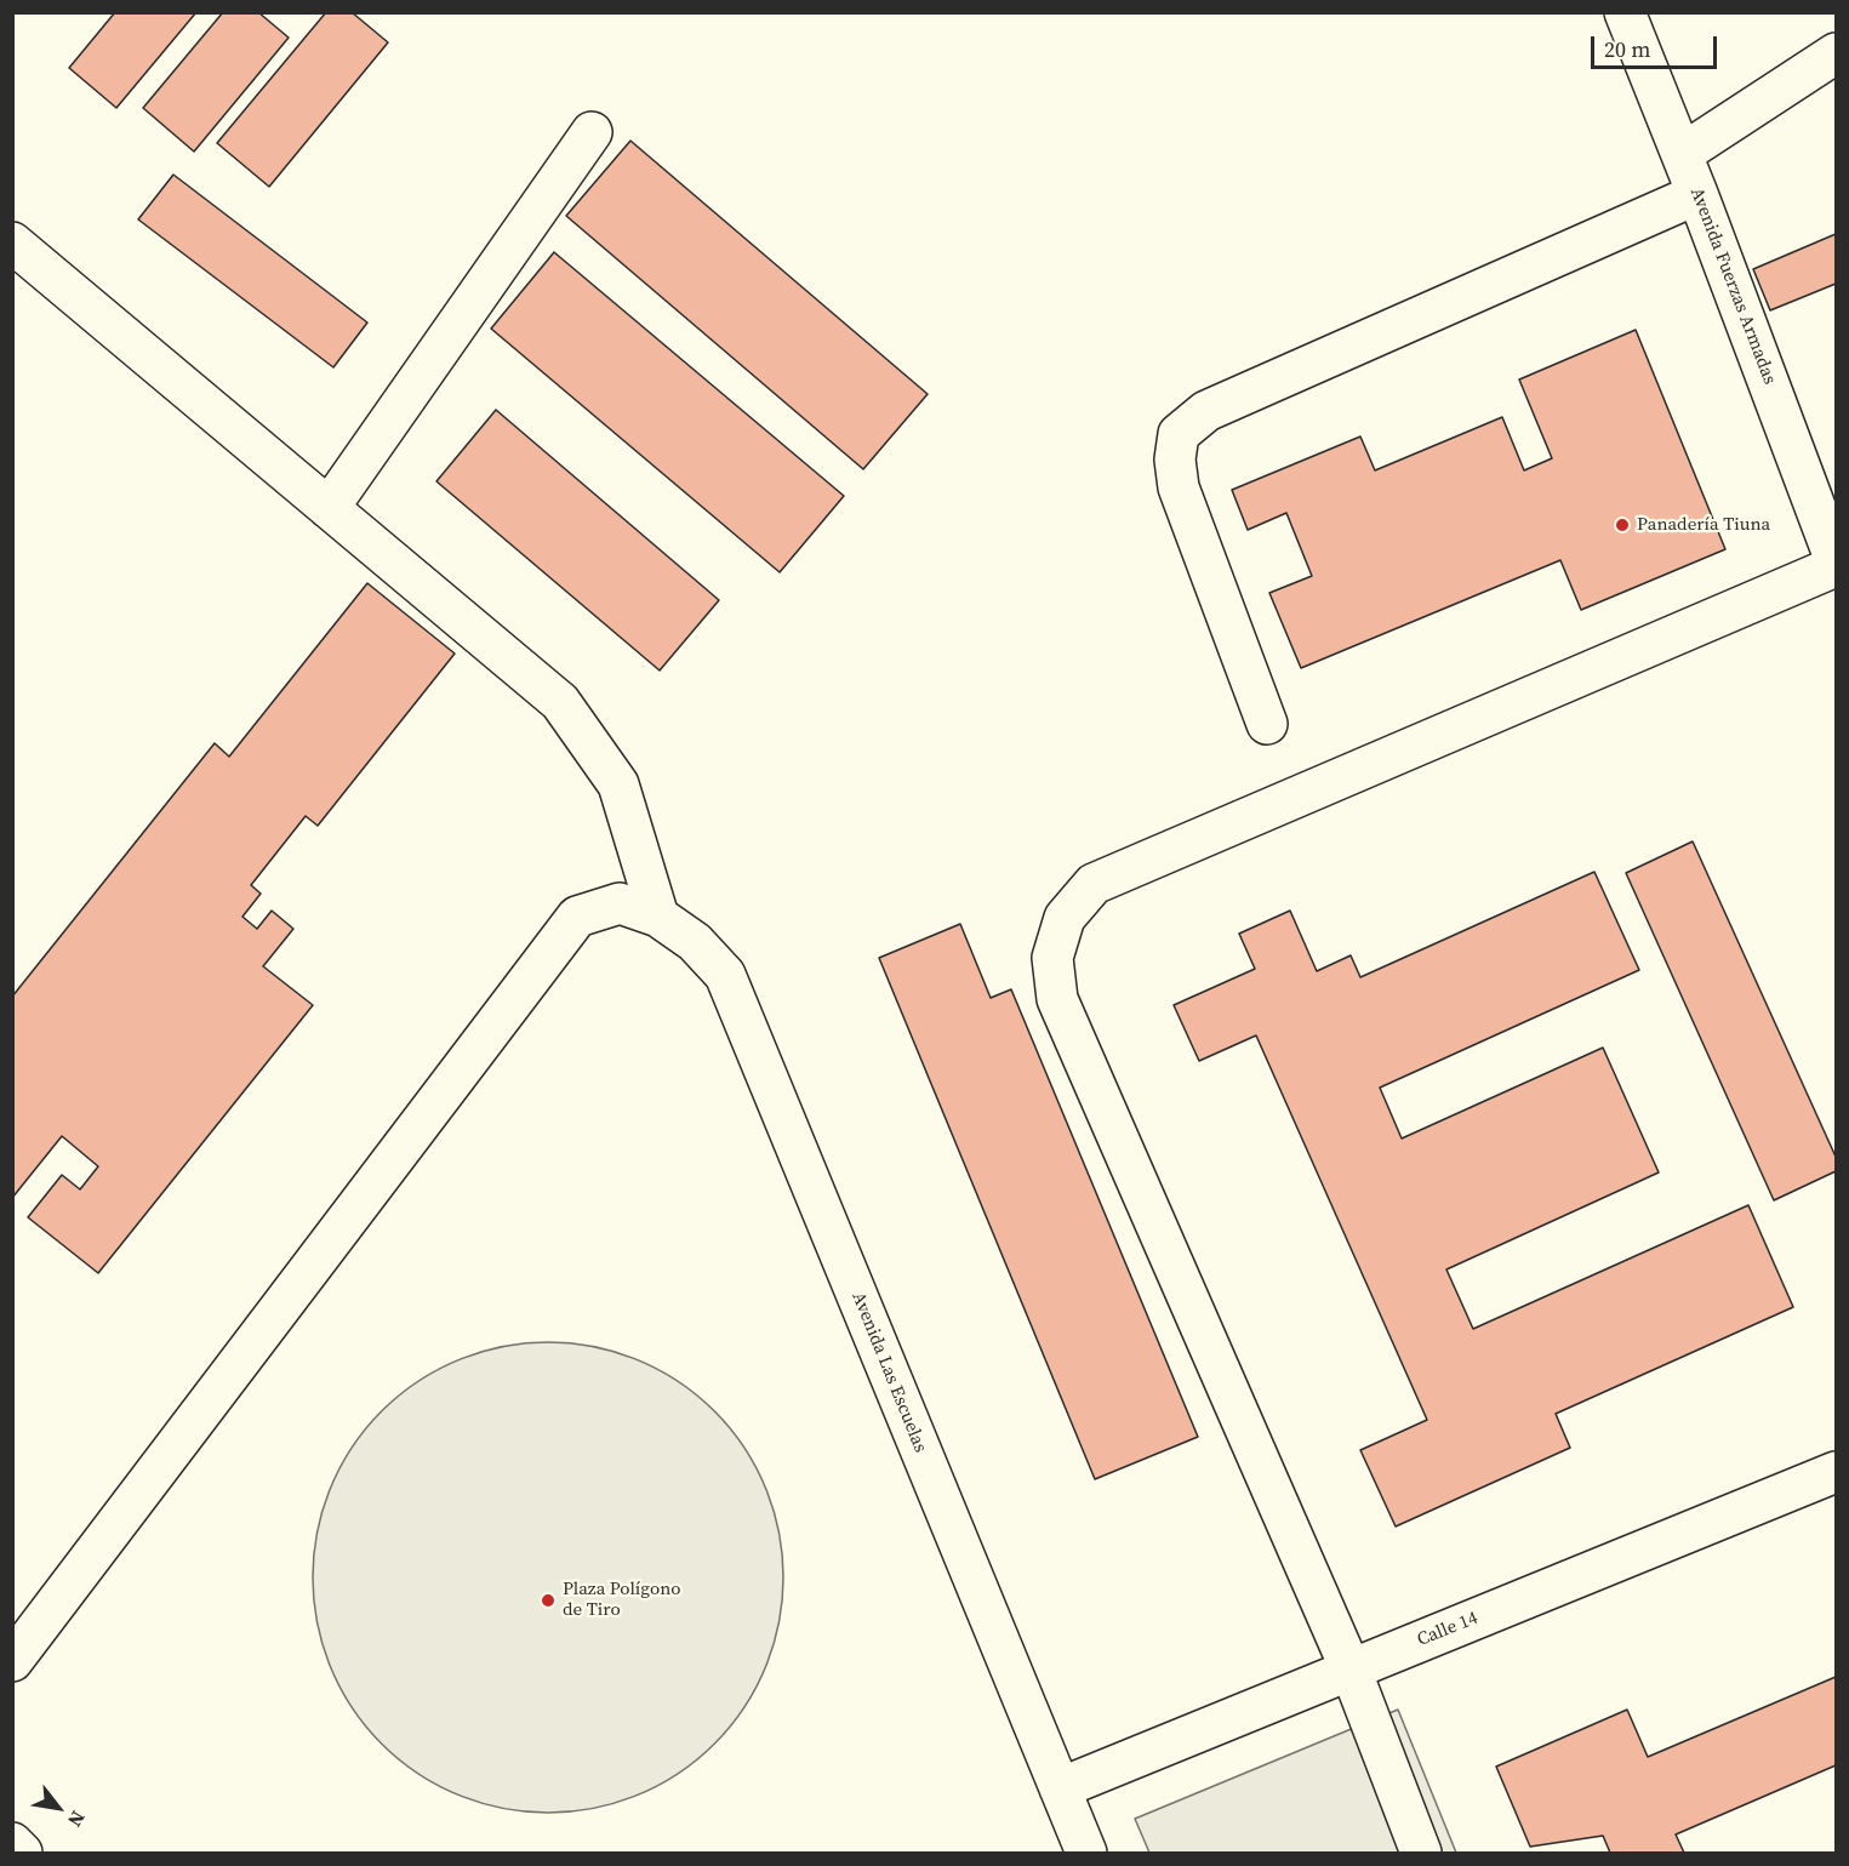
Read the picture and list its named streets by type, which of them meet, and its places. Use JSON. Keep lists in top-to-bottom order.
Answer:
{
  "streets": {
    "street": ["Avenida Fuerzas Armadas", "Avenida Las Escuelas", "Calle 14"]
  },
  "crossings": [
    ["Avenida Las Escuelas", "Calle 14"]
  ],
  "places": ["Panadería Tiuna", "Plaza Polígono de Tiro"],
  "scale_bar": "20 m",
  "north": "bottom right"
}
